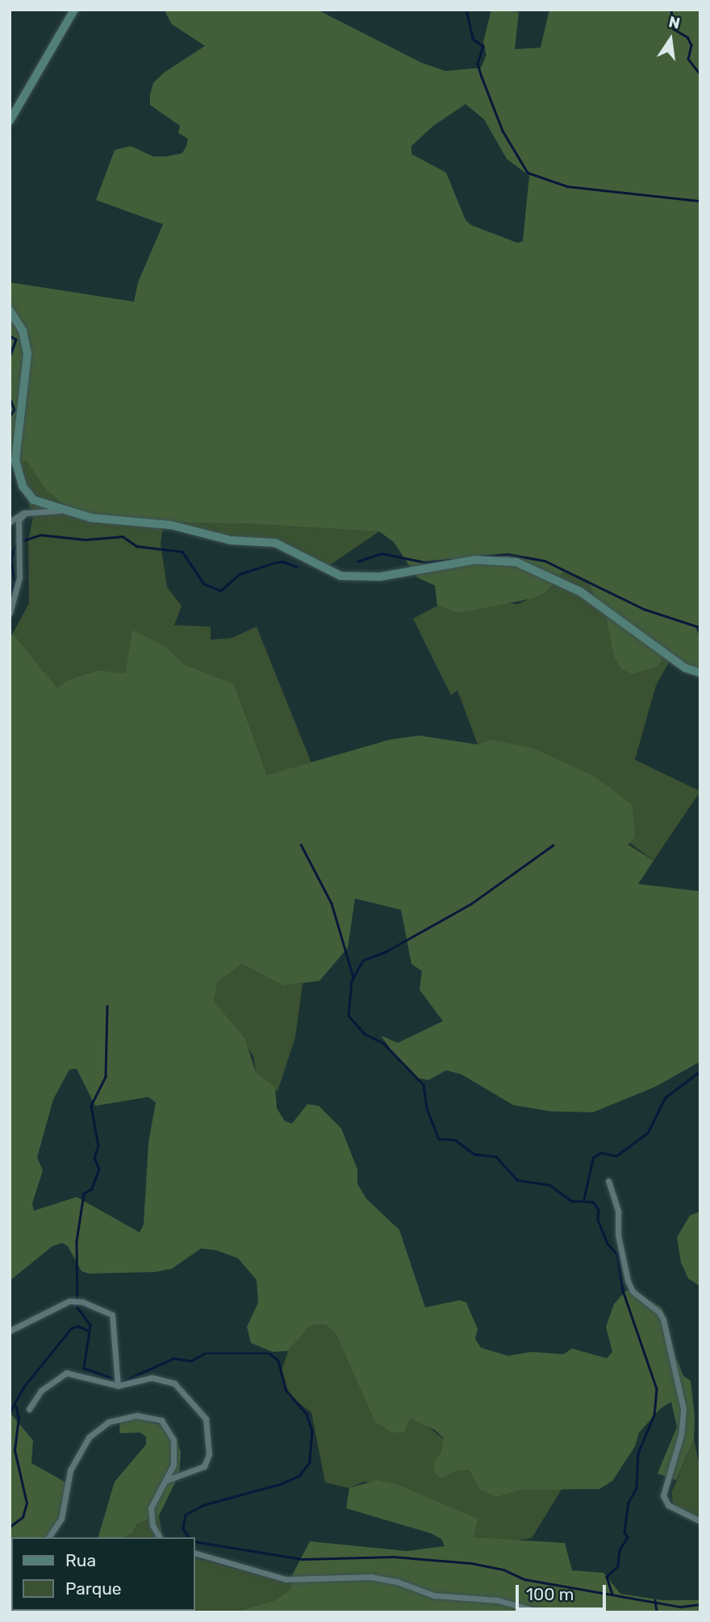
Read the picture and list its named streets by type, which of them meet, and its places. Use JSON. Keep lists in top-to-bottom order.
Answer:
{
  "legend": ["Rua", "Parque"],
  "scale_bar": "100 m",
  "north": "top"
}
